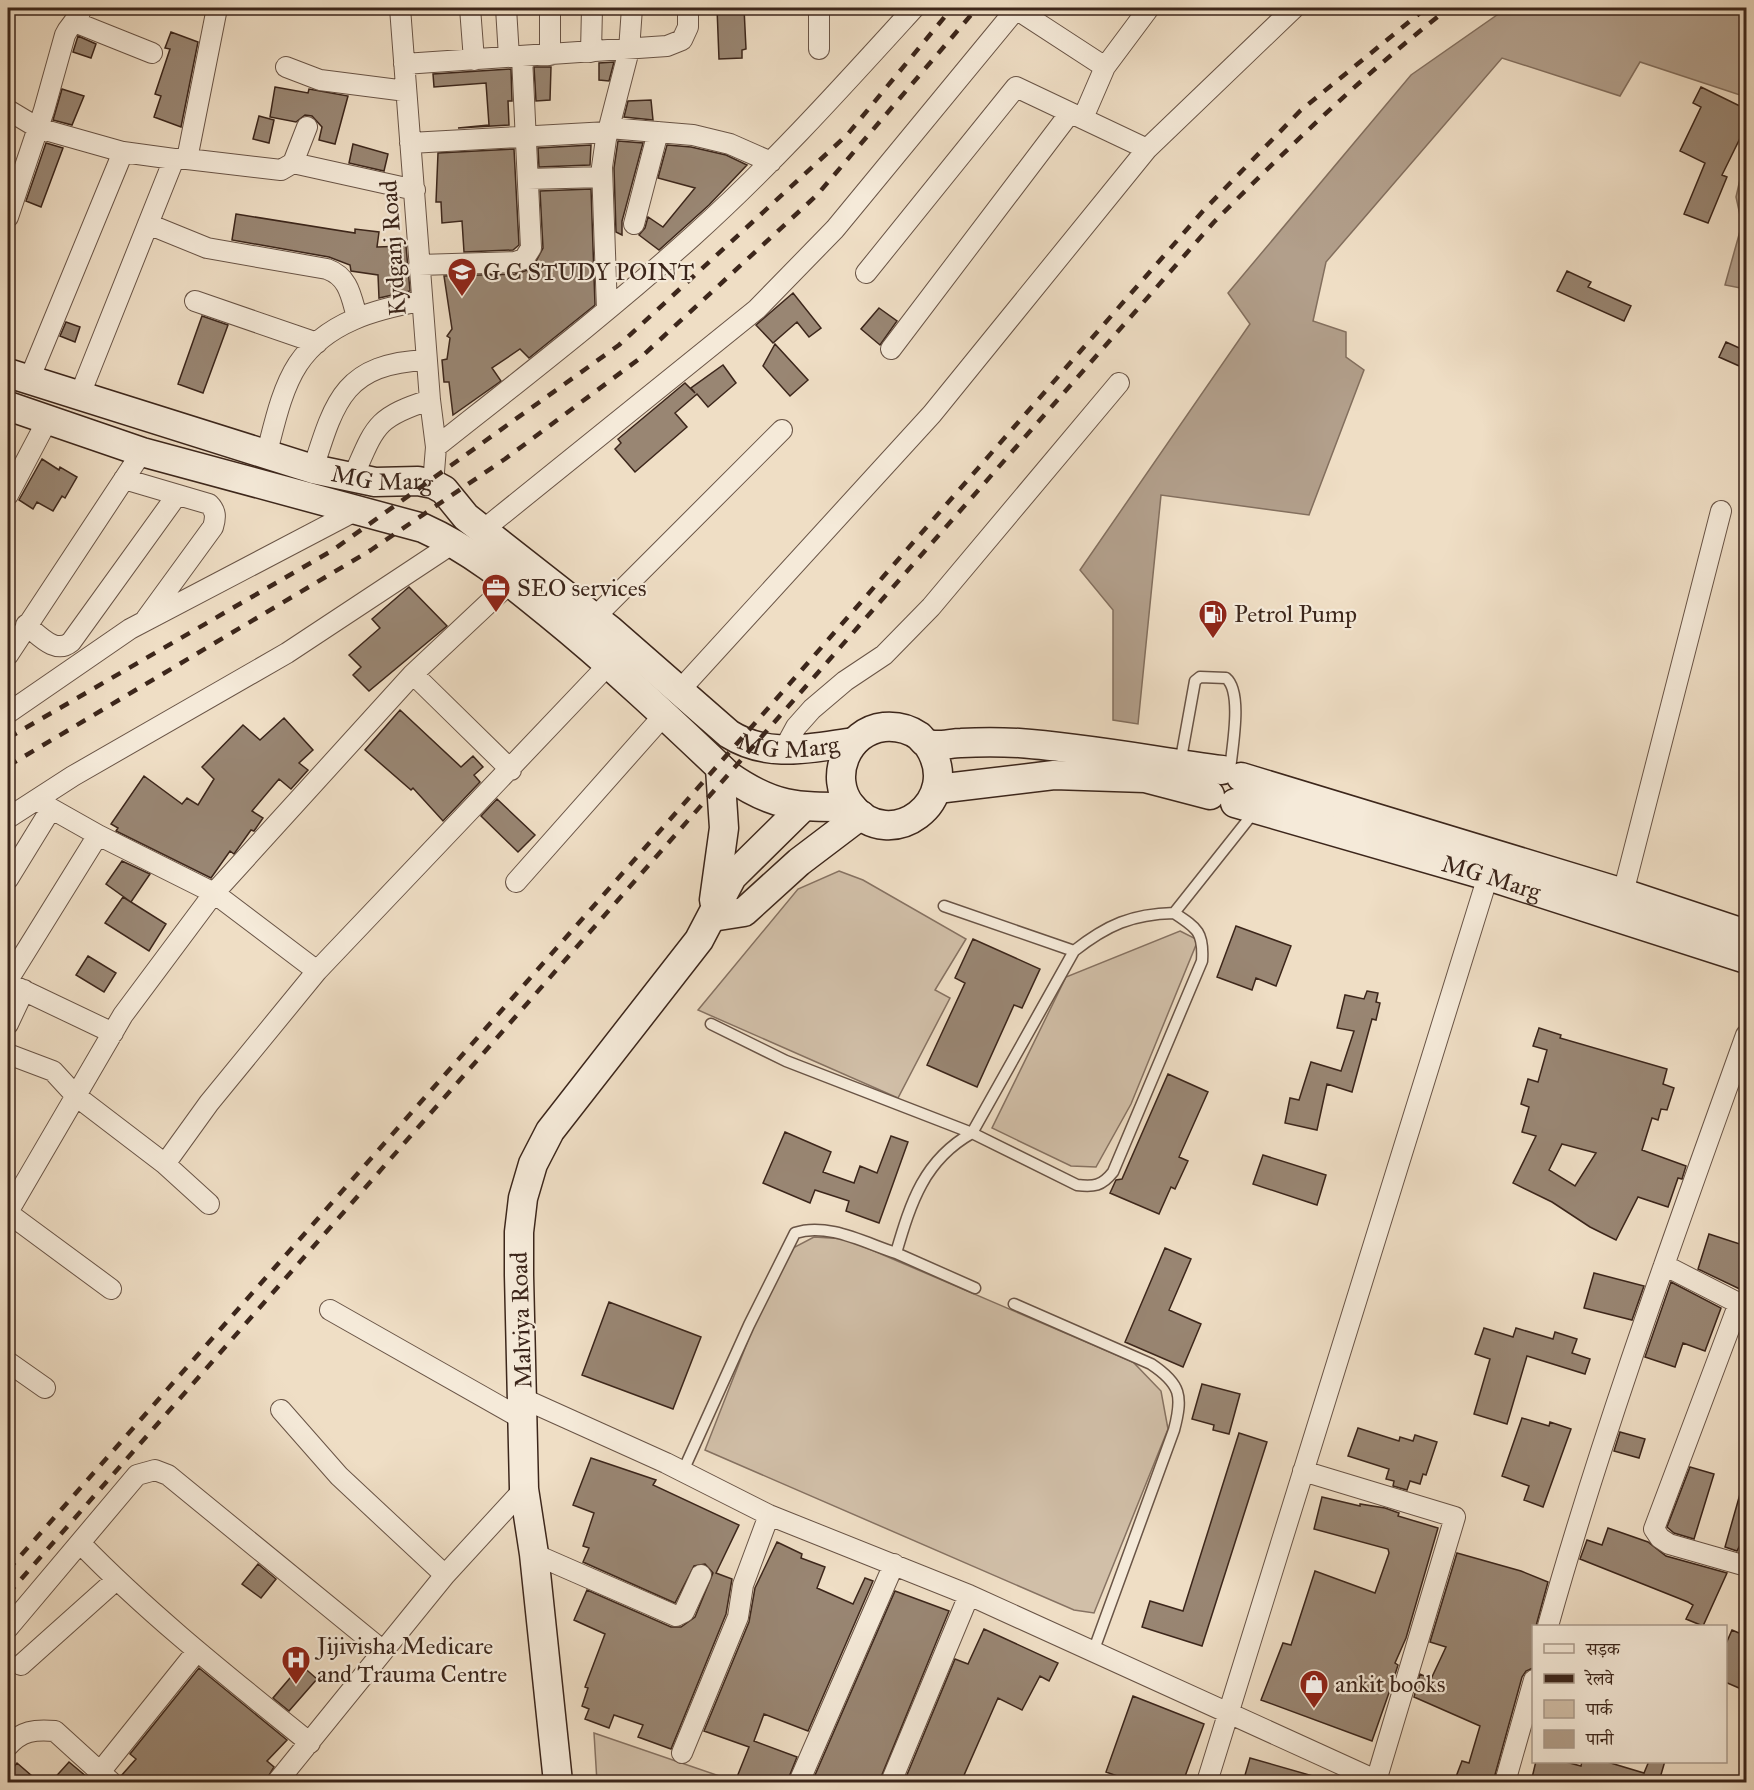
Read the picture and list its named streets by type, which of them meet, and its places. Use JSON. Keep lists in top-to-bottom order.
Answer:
{
  "streets": {
    "main road": ["MG Marg", "Malviya Road"],
    "street": ["Kydganj Road"]
  },
  "crossings": [
    ["Kydganj Road", "MG Marg"],
    ["MG Marg", "Malviya Road"]
  ],
  "places": {
    "school or university": ["G C STUDY POINT"],
    "office": ["SEO services"],
    "fuel station": ["Petrol Pump"],
    "hospital": ["Jijivisha Medicare and Trauma Centre"],
    "shop": ["ankit books"]
  },
  "legend": [
    "सड़क",
    "रेलवे",
    "पार्क",
    "पानी"
  ]
}
